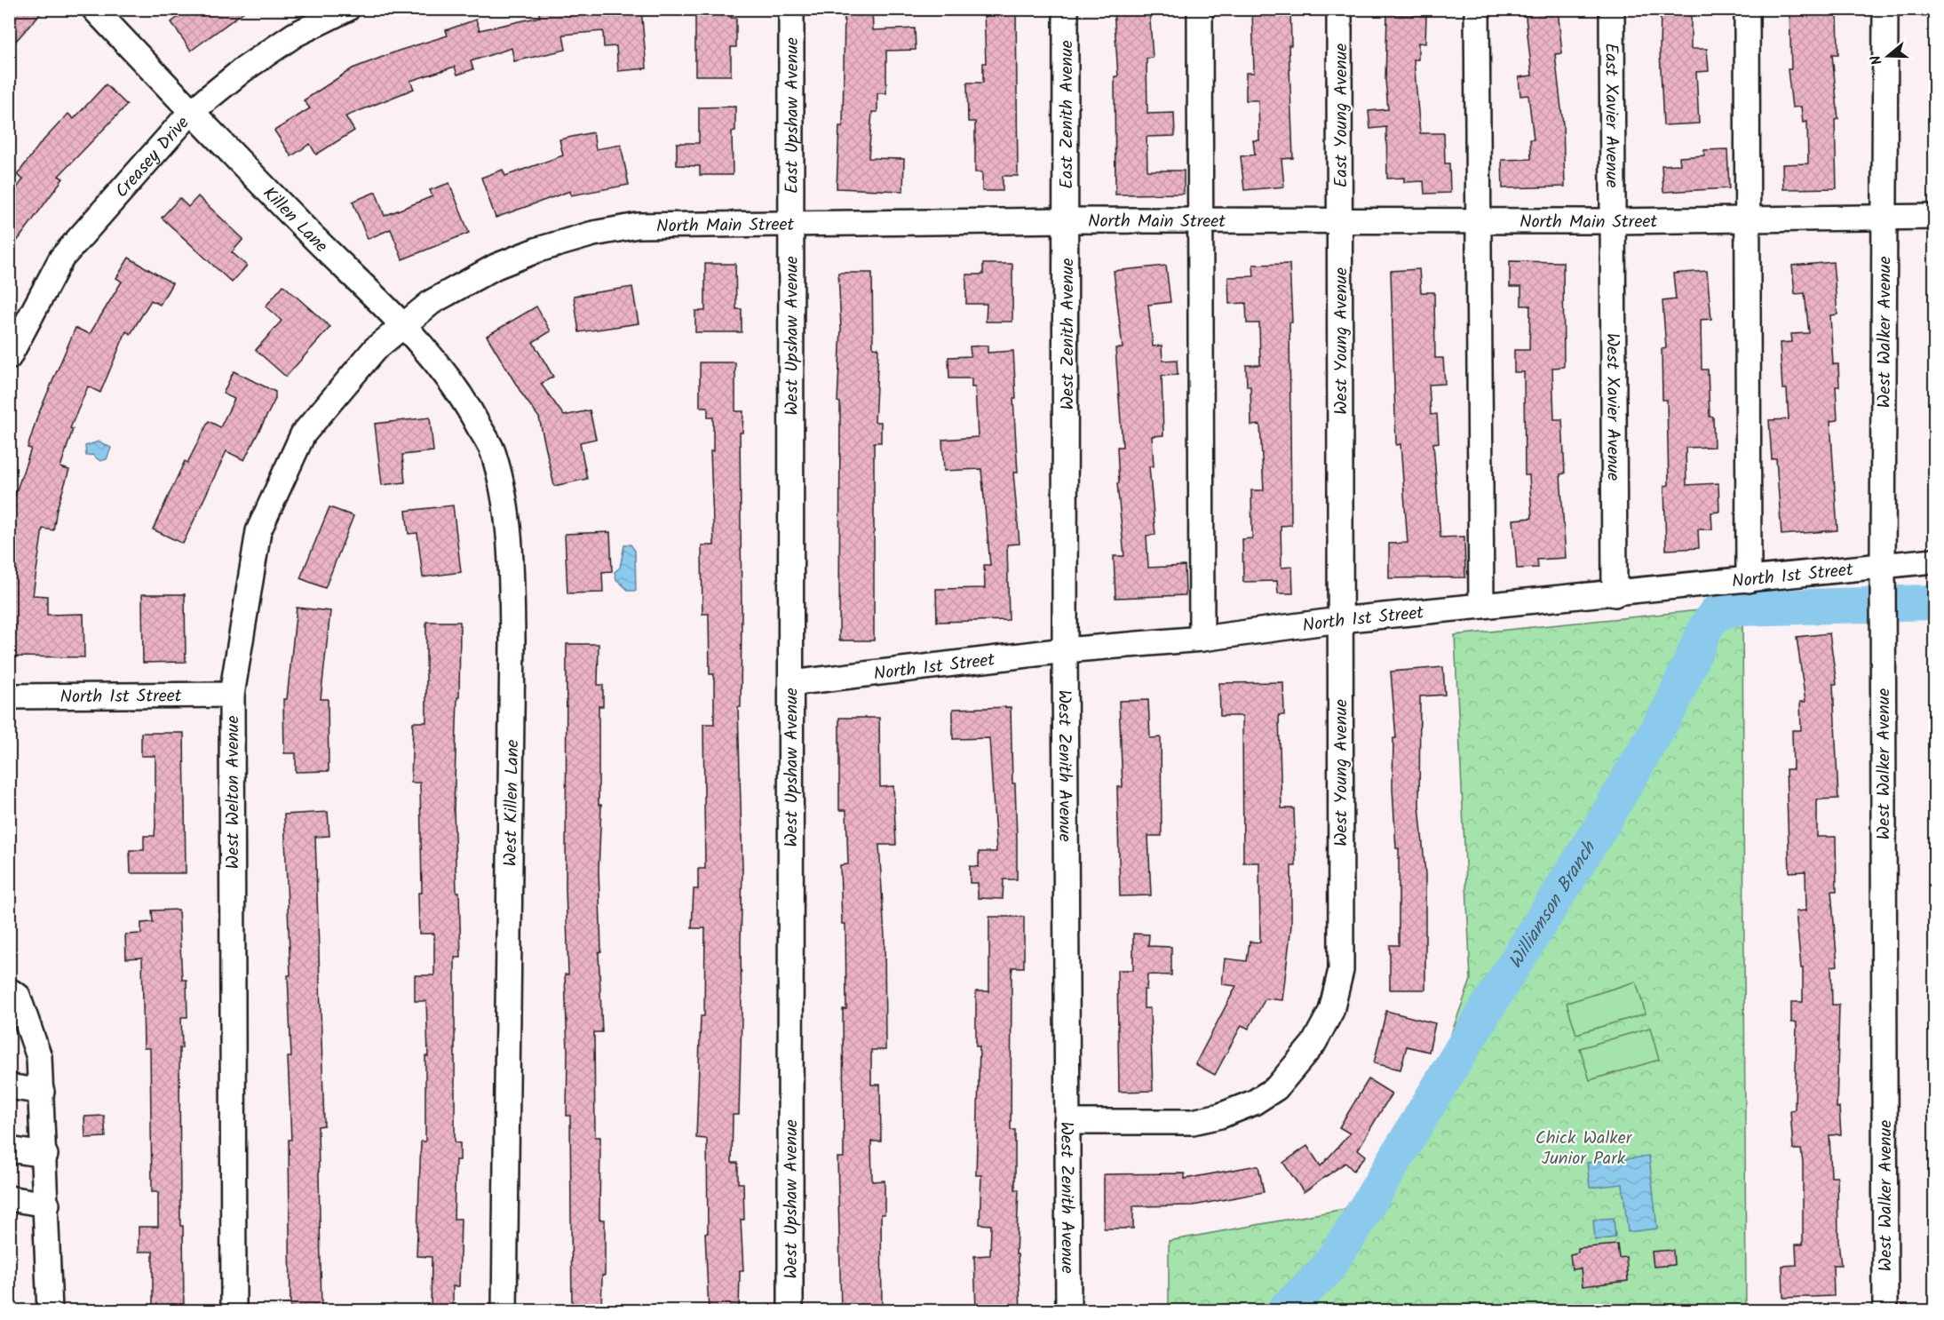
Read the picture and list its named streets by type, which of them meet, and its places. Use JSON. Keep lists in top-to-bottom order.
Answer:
{
  "streets": {
    "street": [
      "East Zenith Avenue",
      "East Young Avenue",
      "East Xavier Avenue",
      "East Upshaw Avenue",
      "Creasey Drive",
      "Killen Lane",
      "North Main Street",
      "West Walker Avenue",
      "West Zenith Avenue",
      "West Upshaw Avenue",
      "West Young Avenue",
      "West Xavier Avenue",
      "North 1st Street",
      "West Welton Avenue",
      "West Killen Lane"
    ]
  },
  "crossings": [
    ["East Zenith Avenue", "North Main Street"],
    ["East Zenith Avenue", "West Zenith Avenue"],
    ["East Young Avenue", "North Main Street"],
    ["East Young Avenue", "West Young Avenue"],
    ["East Xavier Avenue", "North Main Street"],
    ["East Xavier Avenue", "West Xavier Avenue"],
    ["East Upshaw Avenue", "North Main Street"],
    ["East Upshaw Avenue", "West Upshaw Avenue"],
    ["Creasey Drive", "Killen Lane"],
    ["Killen Lane", "North Main Street"],
    ["Killen Lane", "West Welton Avenue"],
    ["Killen Lane", "West Killen Lane"],
    ["North Main Street", "West Walker Avenue"],
    ["North Main Street", "West Zenith Avenue"],
    ["North Main Street", "West Upshaw Avenue"],
    ["North Main Street", "West Young Avenue"],
    ["North Main Street", "West Xavier Avenue"],
    ["North Main Street", "West Welton Avenue"],
    ["North Main Street", "West Killen Lane"],
    ["West Walker Avenue", "North 1st Street"],
    ["West Zenith Avenue", "West Young Avenue"],
    ["West Zenith Avenue", "North 1st Street"],
    ["West Upshaw Avenue", "North 1st Street"],
    ["West Young Avenue", "North 1st Street"],
    ["West Xavier Avenue", "North 1st Street"],
    ["North 1st Street", "West Welton Avenue"],
    ["West Welton Avenue", "West Killen Lane"]
  ],
  "water": ["Williamson Branch"],
  "parks": ["Chick Walker Junior Park"],
  "north": "left"
}
